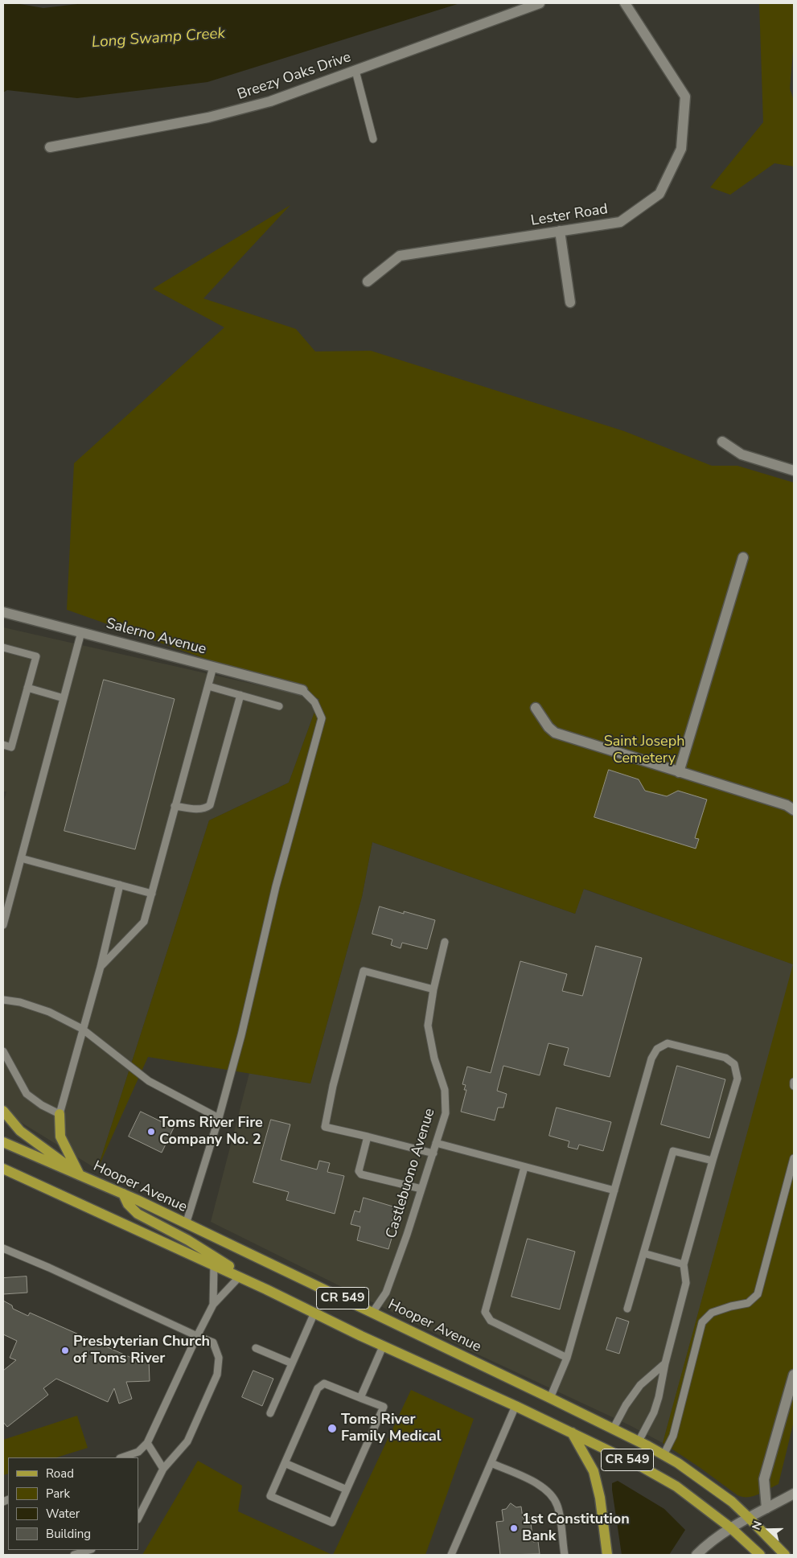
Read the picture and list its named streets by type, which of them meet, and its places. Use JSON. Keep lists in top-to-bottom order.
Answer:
{
  "streets": {
    "main road": ["Hooper Avenue", "CR 549"],
    "street": ["Breezy Oaks Drive", "Lester Road", "Salerno Avenue"],
    "lane": ["Castlebuono Avenue"]
  },
  "crossings": [
    ["Castlebuono Avenue", "Hooper Avenue"]
  ],
  "water": ["Long Swamp Creek"],
  "parks": ["Saint Joseph Cemetery"],
  "places": [
    "Toms River Fire Company No. 2",
    "Presbyterian Church of Toms River",
    "Toms River Family Medical",
    "1st Constitution Bank"
  ],
  "legend": [
    "Road",
    "Park",
    "Water",
    "Building"
  ],
  "north": "left"
}
